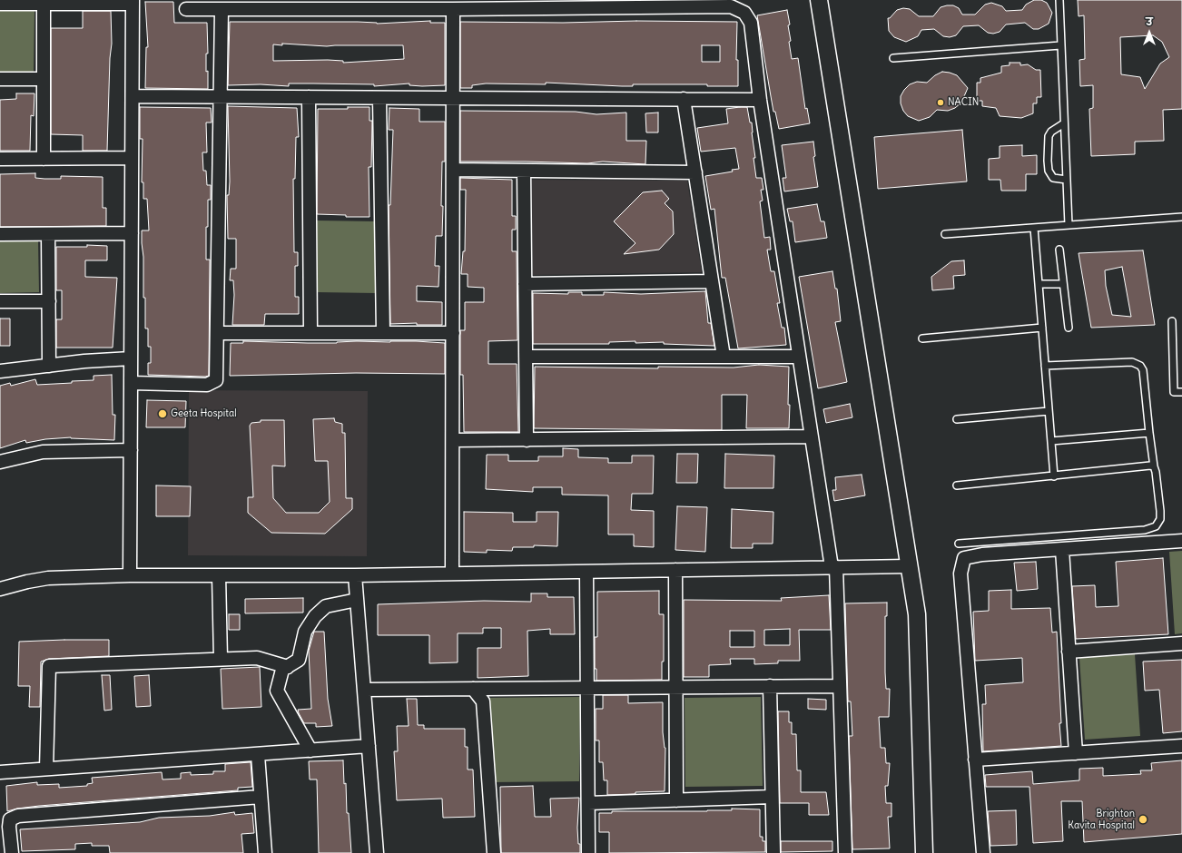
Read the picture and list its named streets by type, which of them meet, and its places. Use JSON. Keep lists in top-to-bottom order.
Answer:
{
  "places": ["NACIN", "Geeta Hospital", "Brighton Kavita Hospital"],
  "north": "top"
}
